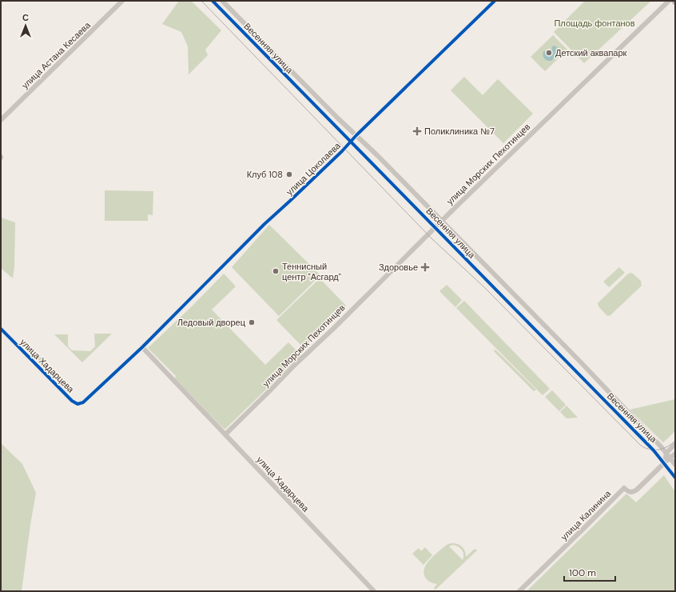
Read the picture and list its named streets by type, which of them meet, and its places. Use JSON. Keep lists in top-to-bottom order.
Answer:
{
  "streets": {
    "street": [
      "Весенняя улица",
      "улица Астана Кесаева",
      "улица Морских Пехотинцев",
      "улица Цоколаева",
      "улица Хадарцева",
      "улица Калинина"
    ]
  },
  "crossings": [
    ["Весенняя улица", "улица Морских Пехотинцев"],
    ["Весенняя улица", "улица Цоколаева"],
    ["Весенняя улица", "улица Калинина"],
    ["улица Морских Пехотинцев", "улица Хадарцева"],
    ["улица Цоколаева", "улица Хадарцева"]
  ],
  "parks": ["Площадь фонтанов"],
  "places": {
    "other": [
      "Детский аквапарк",
      "Клуб 108",
      "Теннисный центр \"Асгард\"",
      "Ледовый дворец"
    ],
    "health": ["Поликлиника №7", "Здоровье"]
  },
  "scale_bar": "100 m",
  "north": "top"
}
